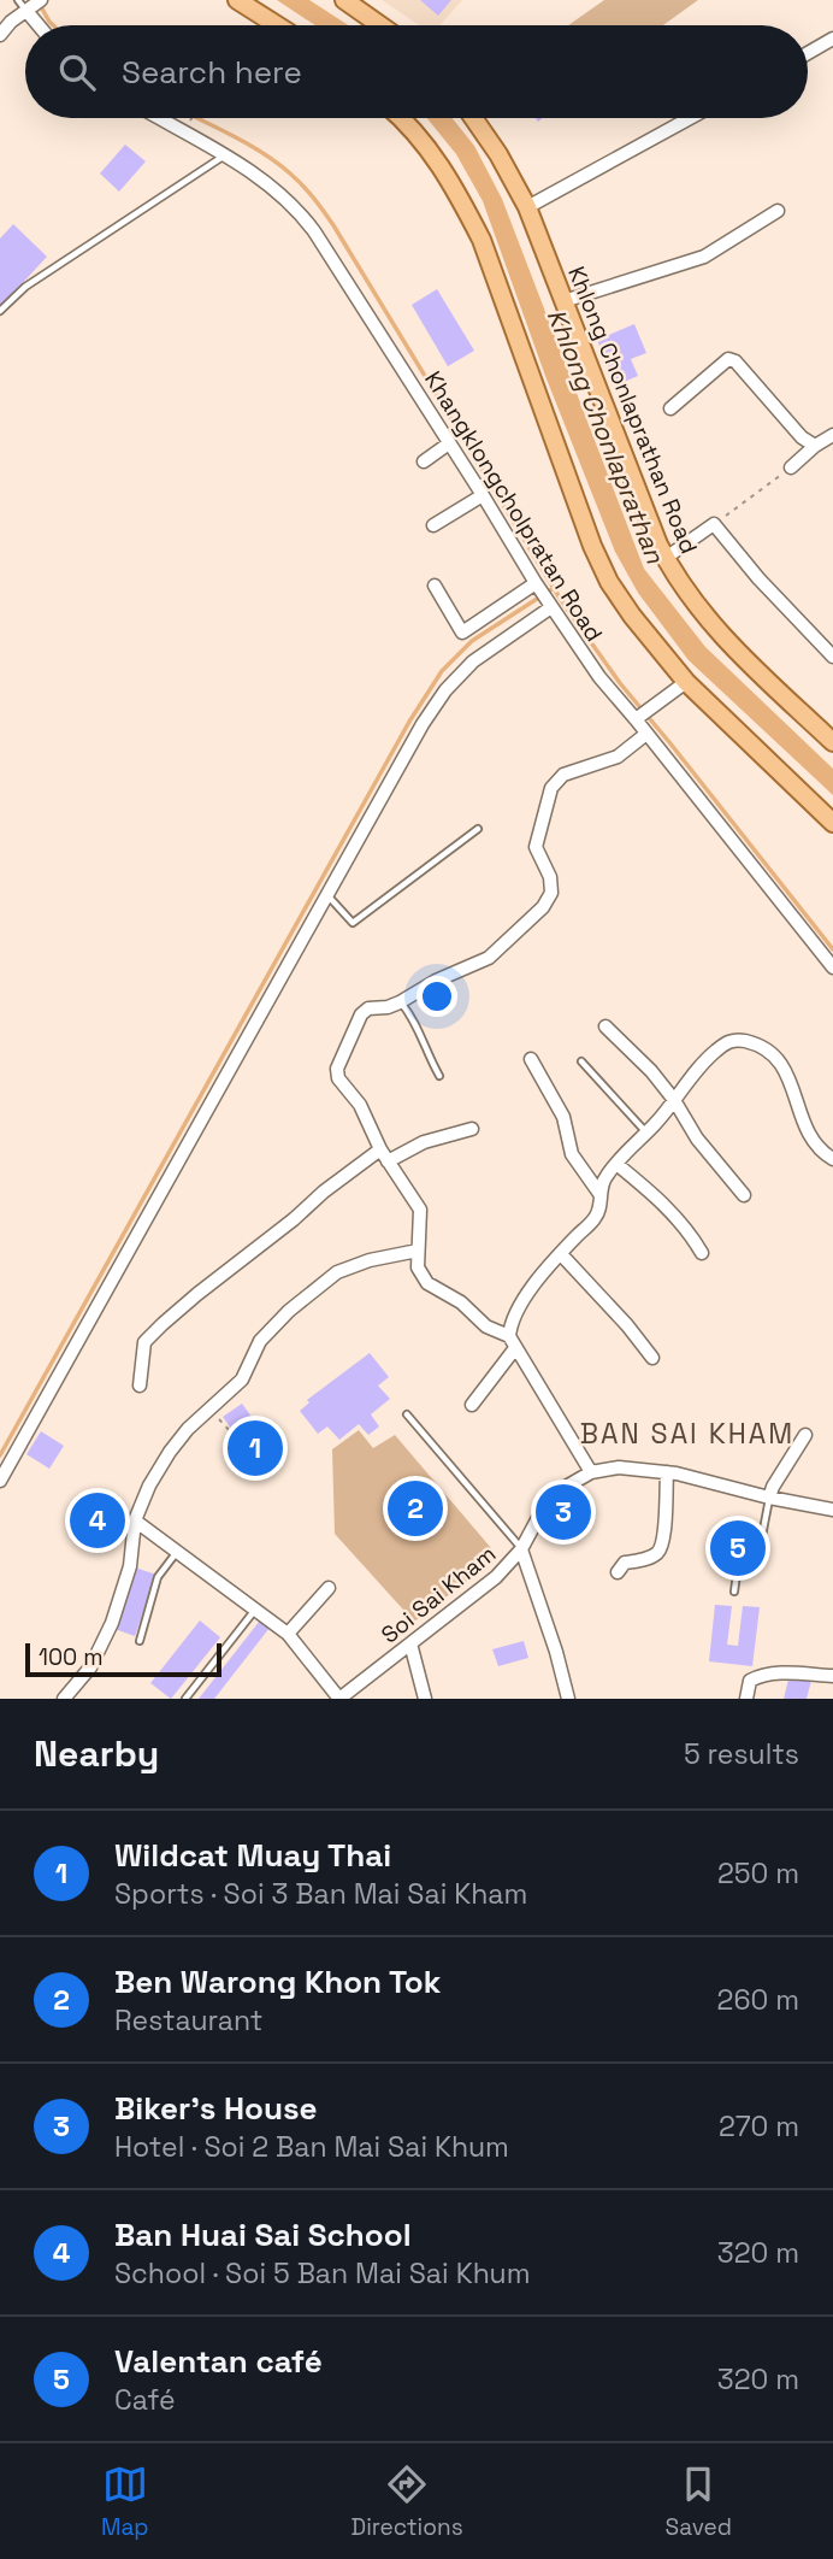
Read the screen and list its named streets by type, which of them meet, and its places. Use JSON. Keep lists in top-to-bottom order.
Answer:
{
  "streets": {
    "main road": ["Khlong Chonlaprathan Road"],
    "street": ["Khangklongcholpratan Road", "Soi Sai Kham"]
  },
  "districts": ["BAN SAI KHAM"],
  "water": ["Khlong Chonlaprathan"],
  "scale_bar": "100 m",
  "page": {
    "search": "Search here",
    "pins": [
      "1",
      "2",
      "3",
      "4",
      "5"
    ],
    "scale": "100 m",
    "heading": ["Nearby", "5 results"],
    "list": [
      {
        "mark": "1",
        "name": "Wildcat Muay Thai",
        "note": "Sports · Soi 3 Ban Mai Sai Kham",
        "value": "250 m"
      },
      {
        "mark": "2",
        "name": "Ben Warong Khon Tok",
        "note": "Restaurant",
        "value": "260 m"
      },
      {
        "mark": "3",
        "name": "Biker's House",
        "note": "Hotel · Soi 2 Ban Mai Sai Khum",
        "value": "270 m"
      },
      {
        "mark": "4",
        "name": "Ban Huai Sai School",
        "note": "School · Soi 5 Ban Mai Sai Khum",
        "value": "320 m"
      },
      {
        "mark": "5",
        "name": "Valentan café",
        "note": "Café",
        "value": "320 m"
      }
    ],
    "nav": ["Map", "Directions", "Saved"]
  }
}
